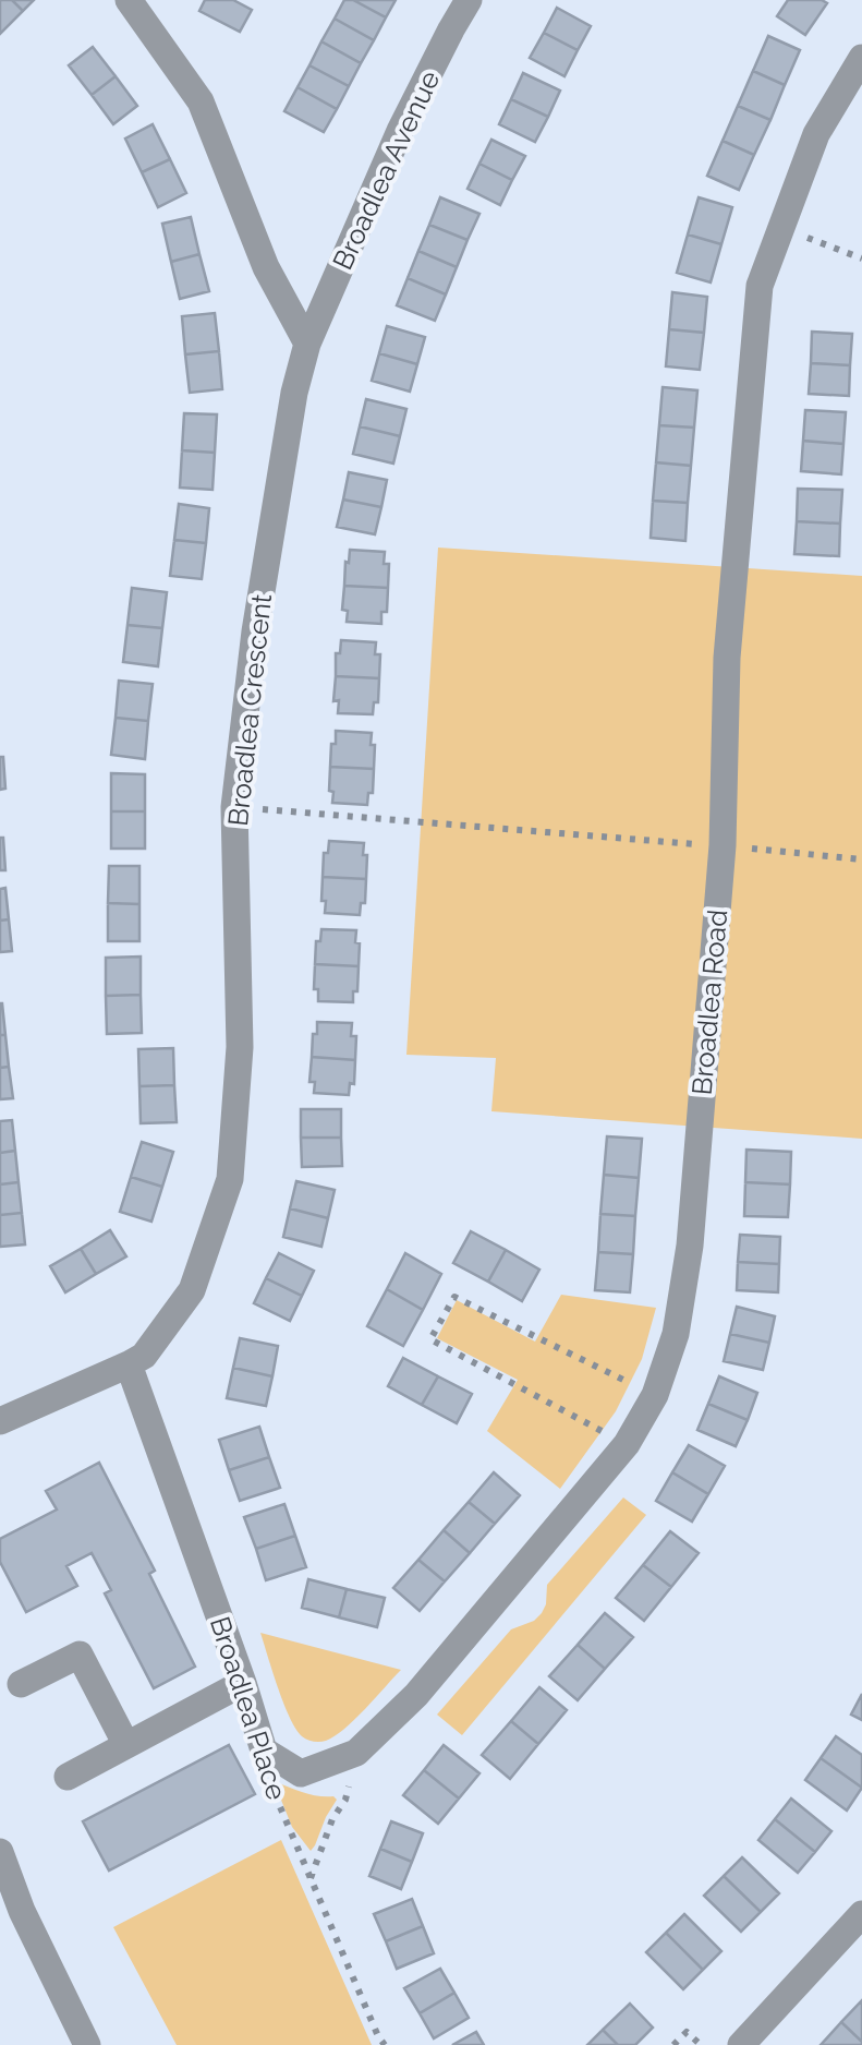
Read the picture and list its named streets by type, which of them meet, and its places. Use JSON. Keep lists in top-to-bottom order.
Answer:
{
  "streets": {
    "street": [
      "Broadlea Avenue",
      "Broadlea Crescent",
      "Broadlea Road",
      "Broadlea Place"
    ]
  },
  "crossings": [
    ["Broadlea Avenue", "Broadlea Crescent"],
    ["Broadlea Crescent", "Broadlea Place"],
    ["Broadlea Road", "Broadlea Place"]
  ]
}
